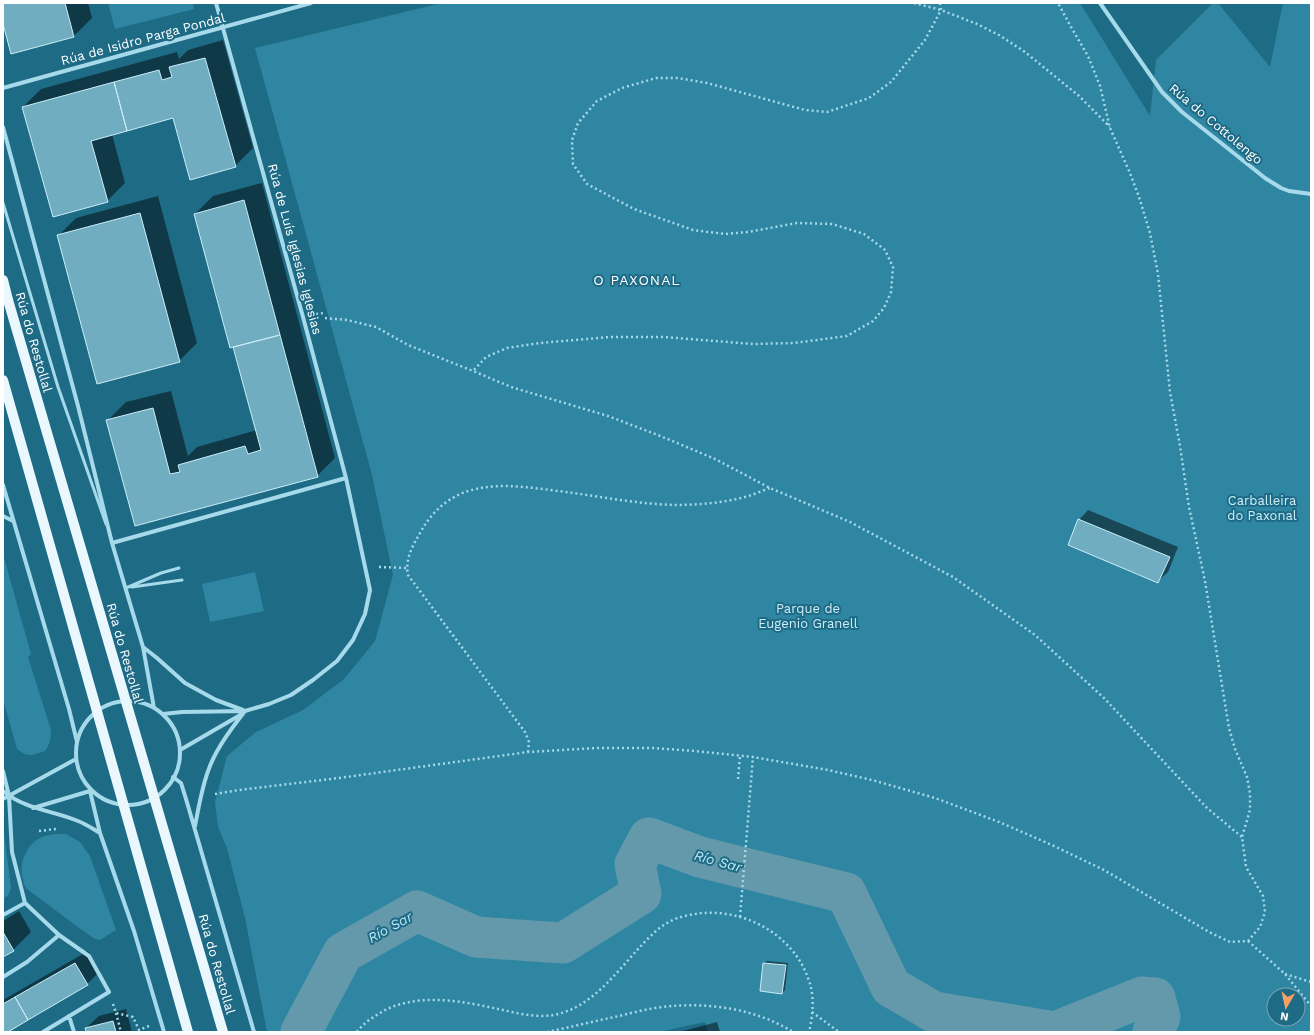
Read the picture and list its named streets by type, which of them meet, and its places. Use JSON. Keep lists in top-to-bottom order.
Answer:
{
  "streets": {
    "main road": ["Rúa do Restollal"],
    "street": ["Rúa de Isidro Parga Pondal", "Rúa do Cottolengo", "Rúa de Luís Iglesias Iglesias"]
  },
  "crossings": [
    ["Rúa de Isidro Parga Pondal", "Rúa de Luís Iglesias Iglesias"],
    ["Rúa de Luís Iglesias Iglesias", "Rúa do Restollal"]
  ],
  "districts": ["O PAXONAL"],
  "water": ["Río Sar"],
  "parks": ["Carballeira do Paxonal", "Parque de Eugenio Granell"],
  "north": "bottom"
}
